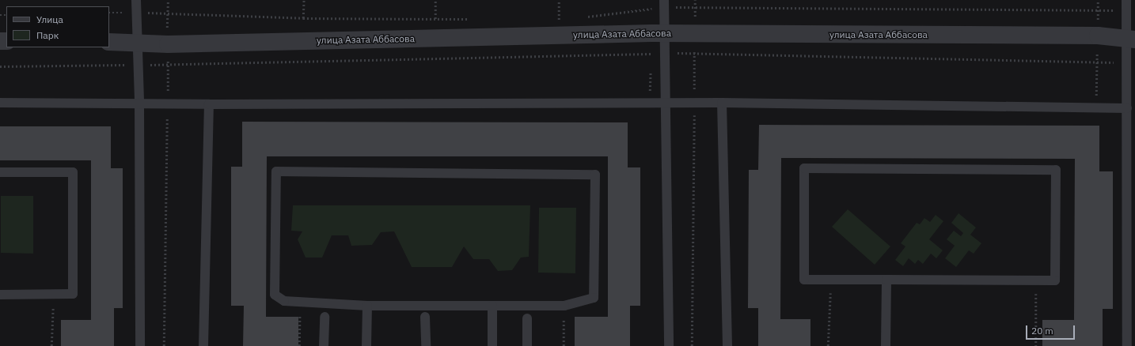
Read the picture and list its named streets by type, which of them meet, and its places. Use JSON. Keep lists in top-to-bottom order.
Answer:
{
  "streets": {
    "street": ["улица Азата Аббасова"]
  },
  "legend": ["Улица", "Парк"],
  "scale_bar": "20 m"
}
